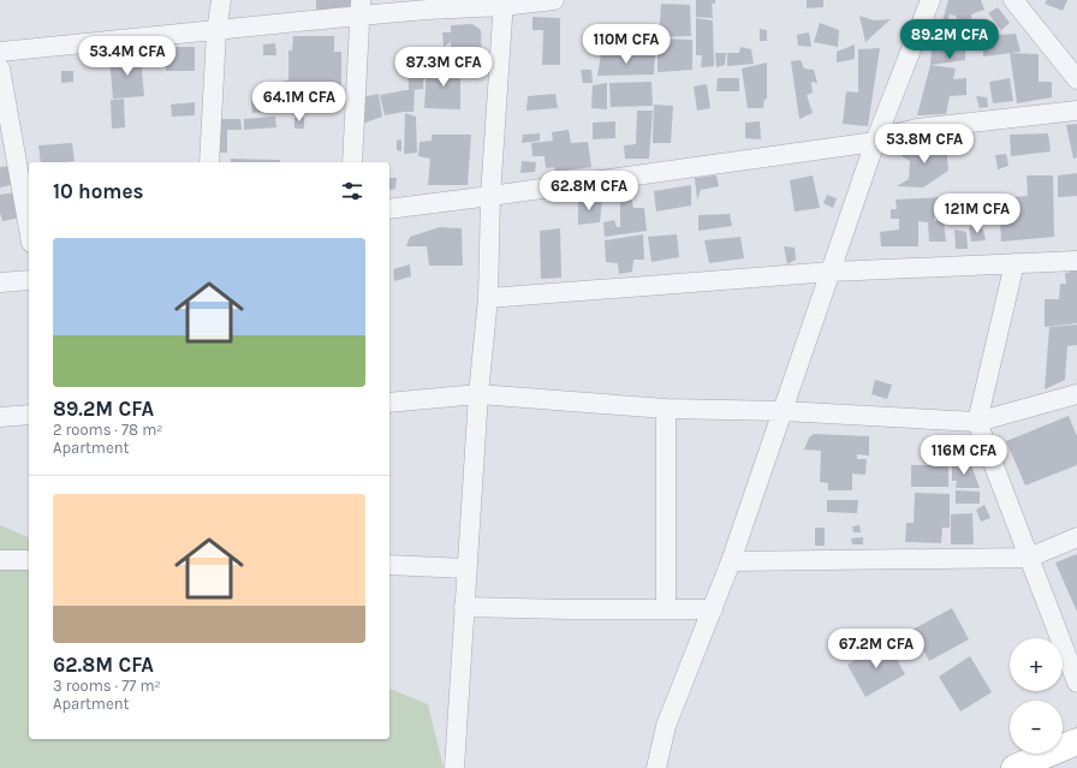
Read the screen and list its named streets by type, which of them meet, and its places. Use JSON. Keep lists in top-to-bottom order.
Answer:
{
  "page": {
    "price": [
      "89.2M CFA",
      "110M CFA",
      "53.4M CFA",
      "87.3M CFA",
      "64.1M CFA",
      "53.8M CFA",
      "62.8M CFA",
      "121M CFA",
      "116M CFA",
      "67.2M CFA"
    ],
    "heading": "10 homes",
    "list": [
      {
        "name": "89.2M CFA",
        "note": "2 rooms · 78 m² · Apartment"
      },
      {
        "name": "62.8M CFA",
        "note": "3 rooms · 77 m² · Apartment"
      }
    ],
    "map_buttons": ["+", "−"]
  }
}
